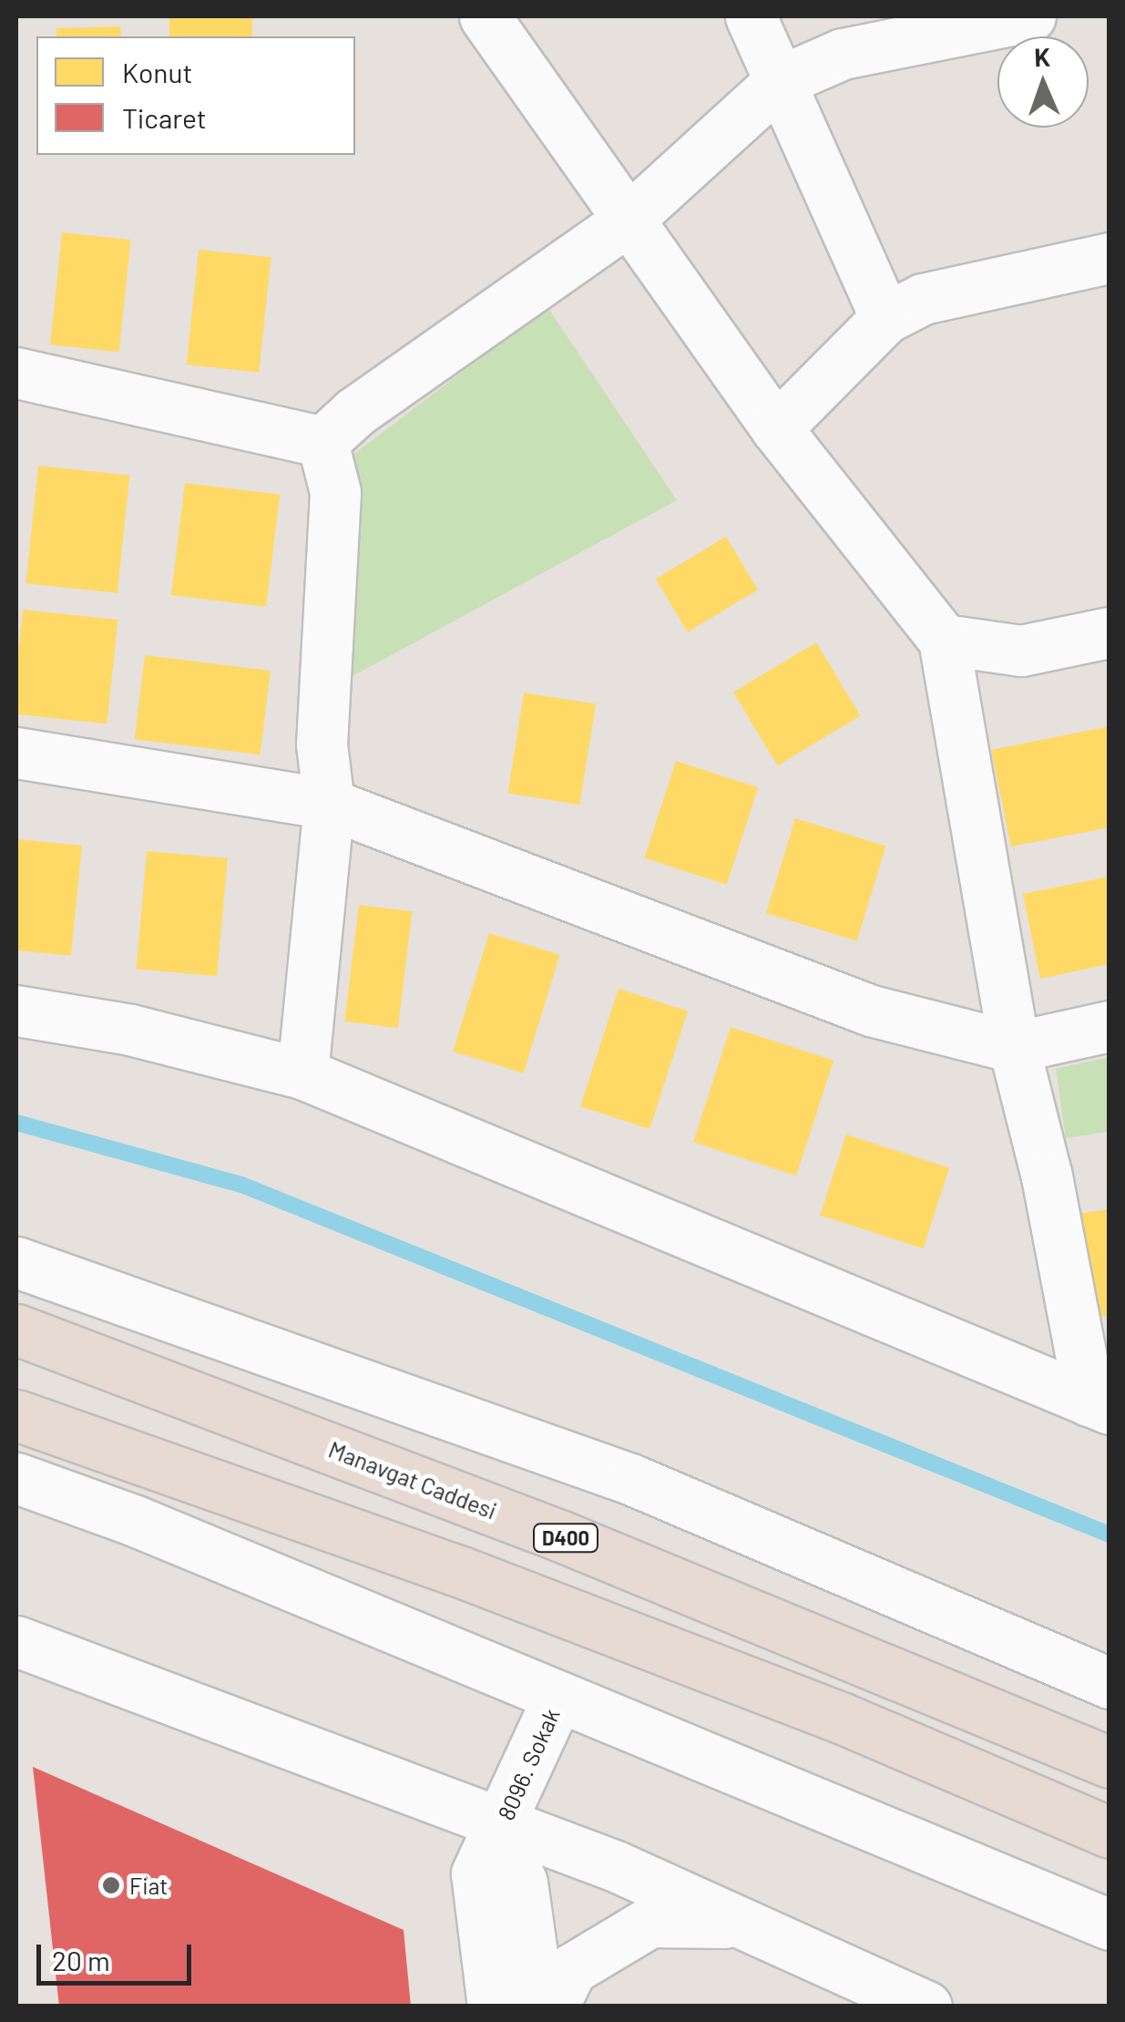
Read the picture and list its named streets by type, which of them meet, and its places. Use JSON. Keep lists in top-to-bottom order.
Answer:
{
  "streets": {
    "highway": ["Manavgat Caddesi", "D400"],
    "street": ["8096. Sokak"]
  },
  "places": ["Fiat"],
  "legend": ["Konut", "Ticaret"],
  "scale_bar": "20 m",
  "north": "top"
}
